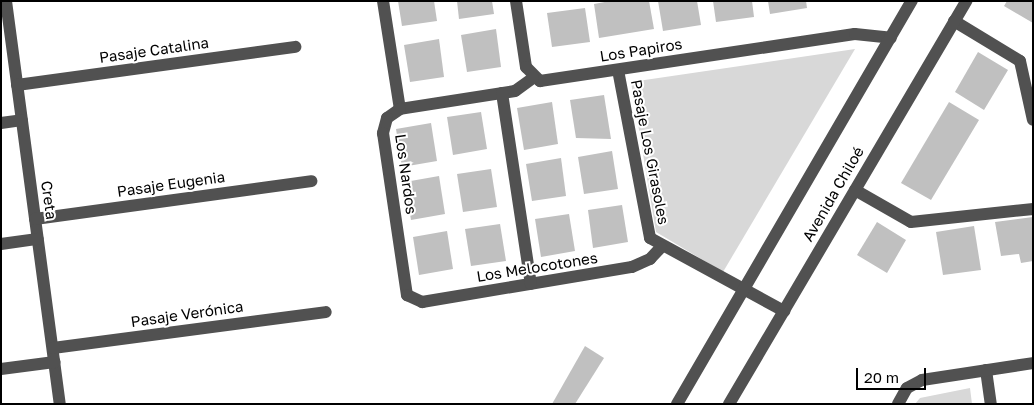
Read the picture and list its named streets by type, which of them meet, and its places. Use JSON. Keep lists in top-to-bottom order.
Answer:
{
  "streets": {
    "street": [
      "Pasaje Catalina",
      "Los Papiros",
      "Pasaje Los Girasoles",
      "Los Nardos",
      "Pasaje Eugenia",
      "Avenida Chiloé",
      "Creta",
      "Los Melocotones",
      "Pasaje Verónica"
    ]
  },
  "crossings": [
    ["Pasaje Catalina", "Creta"],
    ["Los Papiros", "Pasaje Los Girasoles"],
    ["Los Papiros", "Avenida Chiloé"],
    ["Pasaje Los Girasoles", "Avenida Chiloé"],
    ["Pasaje Los Girasoles", "Los Melocotones"],
    ["Los Nardos", "Los Melocotones"],
    ["Pasaje Eugenia", "Creta"],
    ["Creta", "Pasaje Verónica"]
  ],
  "scale_bar": "20 m"
}
